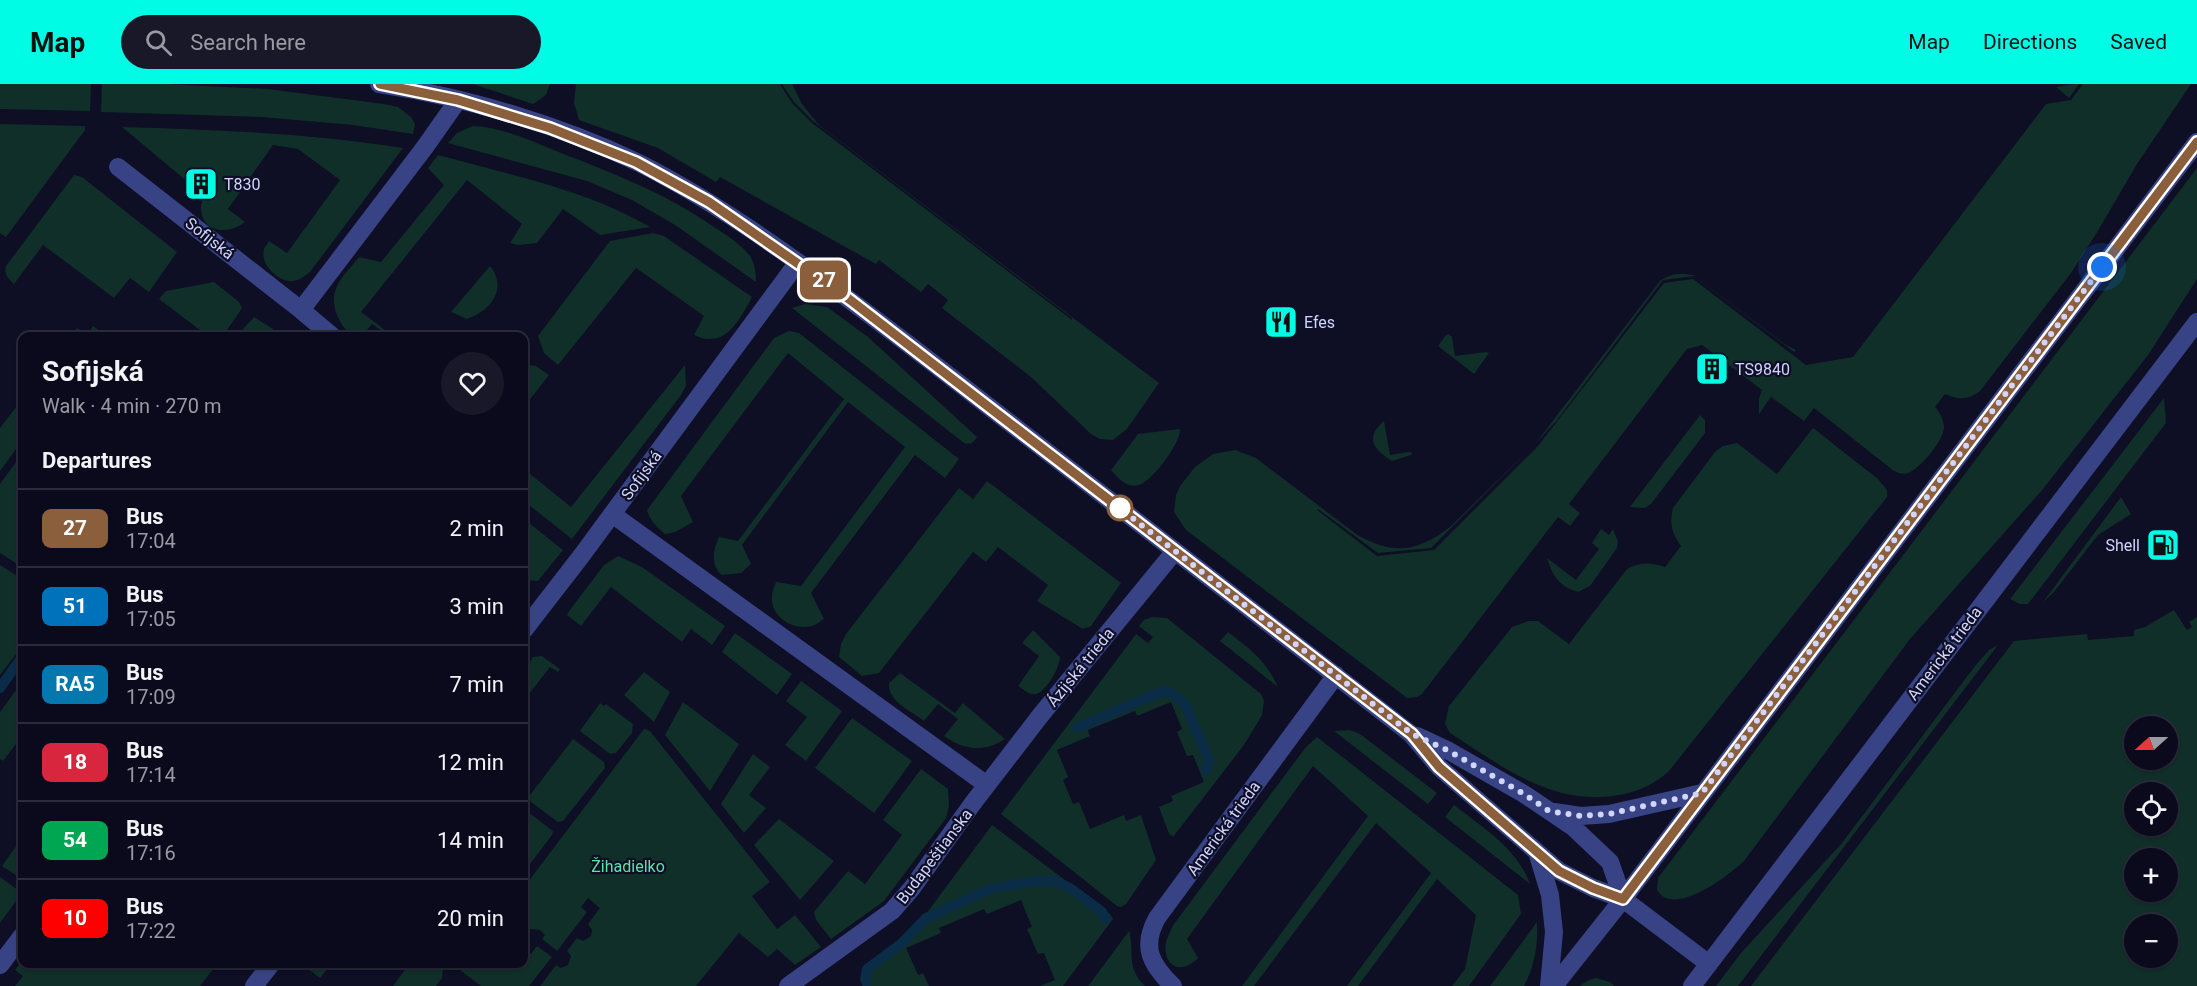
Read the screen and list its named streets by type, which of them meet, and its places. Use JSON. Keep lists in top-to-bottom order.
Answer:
{
  "streets": {
    "street": [
      "Sofijská",
      "Americká trieda",
      "Ázijská trieda",
      "Budapeštianska"
    ]
  },
  "crossings": [
    ["Sofijská", "Ázijská trieda"],
    ["Sofijská", "Budapeštianska"],
    ["Ázijská trieda", "Budapeštianska"]
  ],
  "parks": ["Žihadielko"],
  "places": {
    "building": ["T830", "TS9840"],
    "restaurant": ["Efes"],
    "fuel station": ["Shell"]
  },
  "lines": ["bus line 27"],
  "north": "left",
  "page": {
    "header": "Map",
    "search": "Search here",
    "nav": ["Map", "Directions", "Saved"],
    "on_map": "27",
    "heading": [
      ["Sofijská", "Walk · 4 min · 270 m"],
      "Departures"
    ],
    "list": [
      {
        "mark": "27",
        "name": "Bus",
        "note": "17:04",
        "value": "2 min"
      },
      {
        "mark": "51",
        "name": "Bus",
        "note": "17:05",
        "value": "3 min"
      },
      {
        "mark": "RA5",
        "name": "Bus",
        "note": "17:09",
        "value": "7 min"
      },
      {
        "mark": "18",
        "name": "Bus",
        "note": "17:14",
        "value": "12 min"
      },
      {
        "mark": "54",
        "name": "Bus",
        "note": "17:16",
        "value": "14 min"
      },
      {
        "mark": "10",
        "name": "Bus",
        "note": "17:22",
        "value": "20 min"
      }
    ],
    "map_buttons": ["+", "−"]
  }
}
